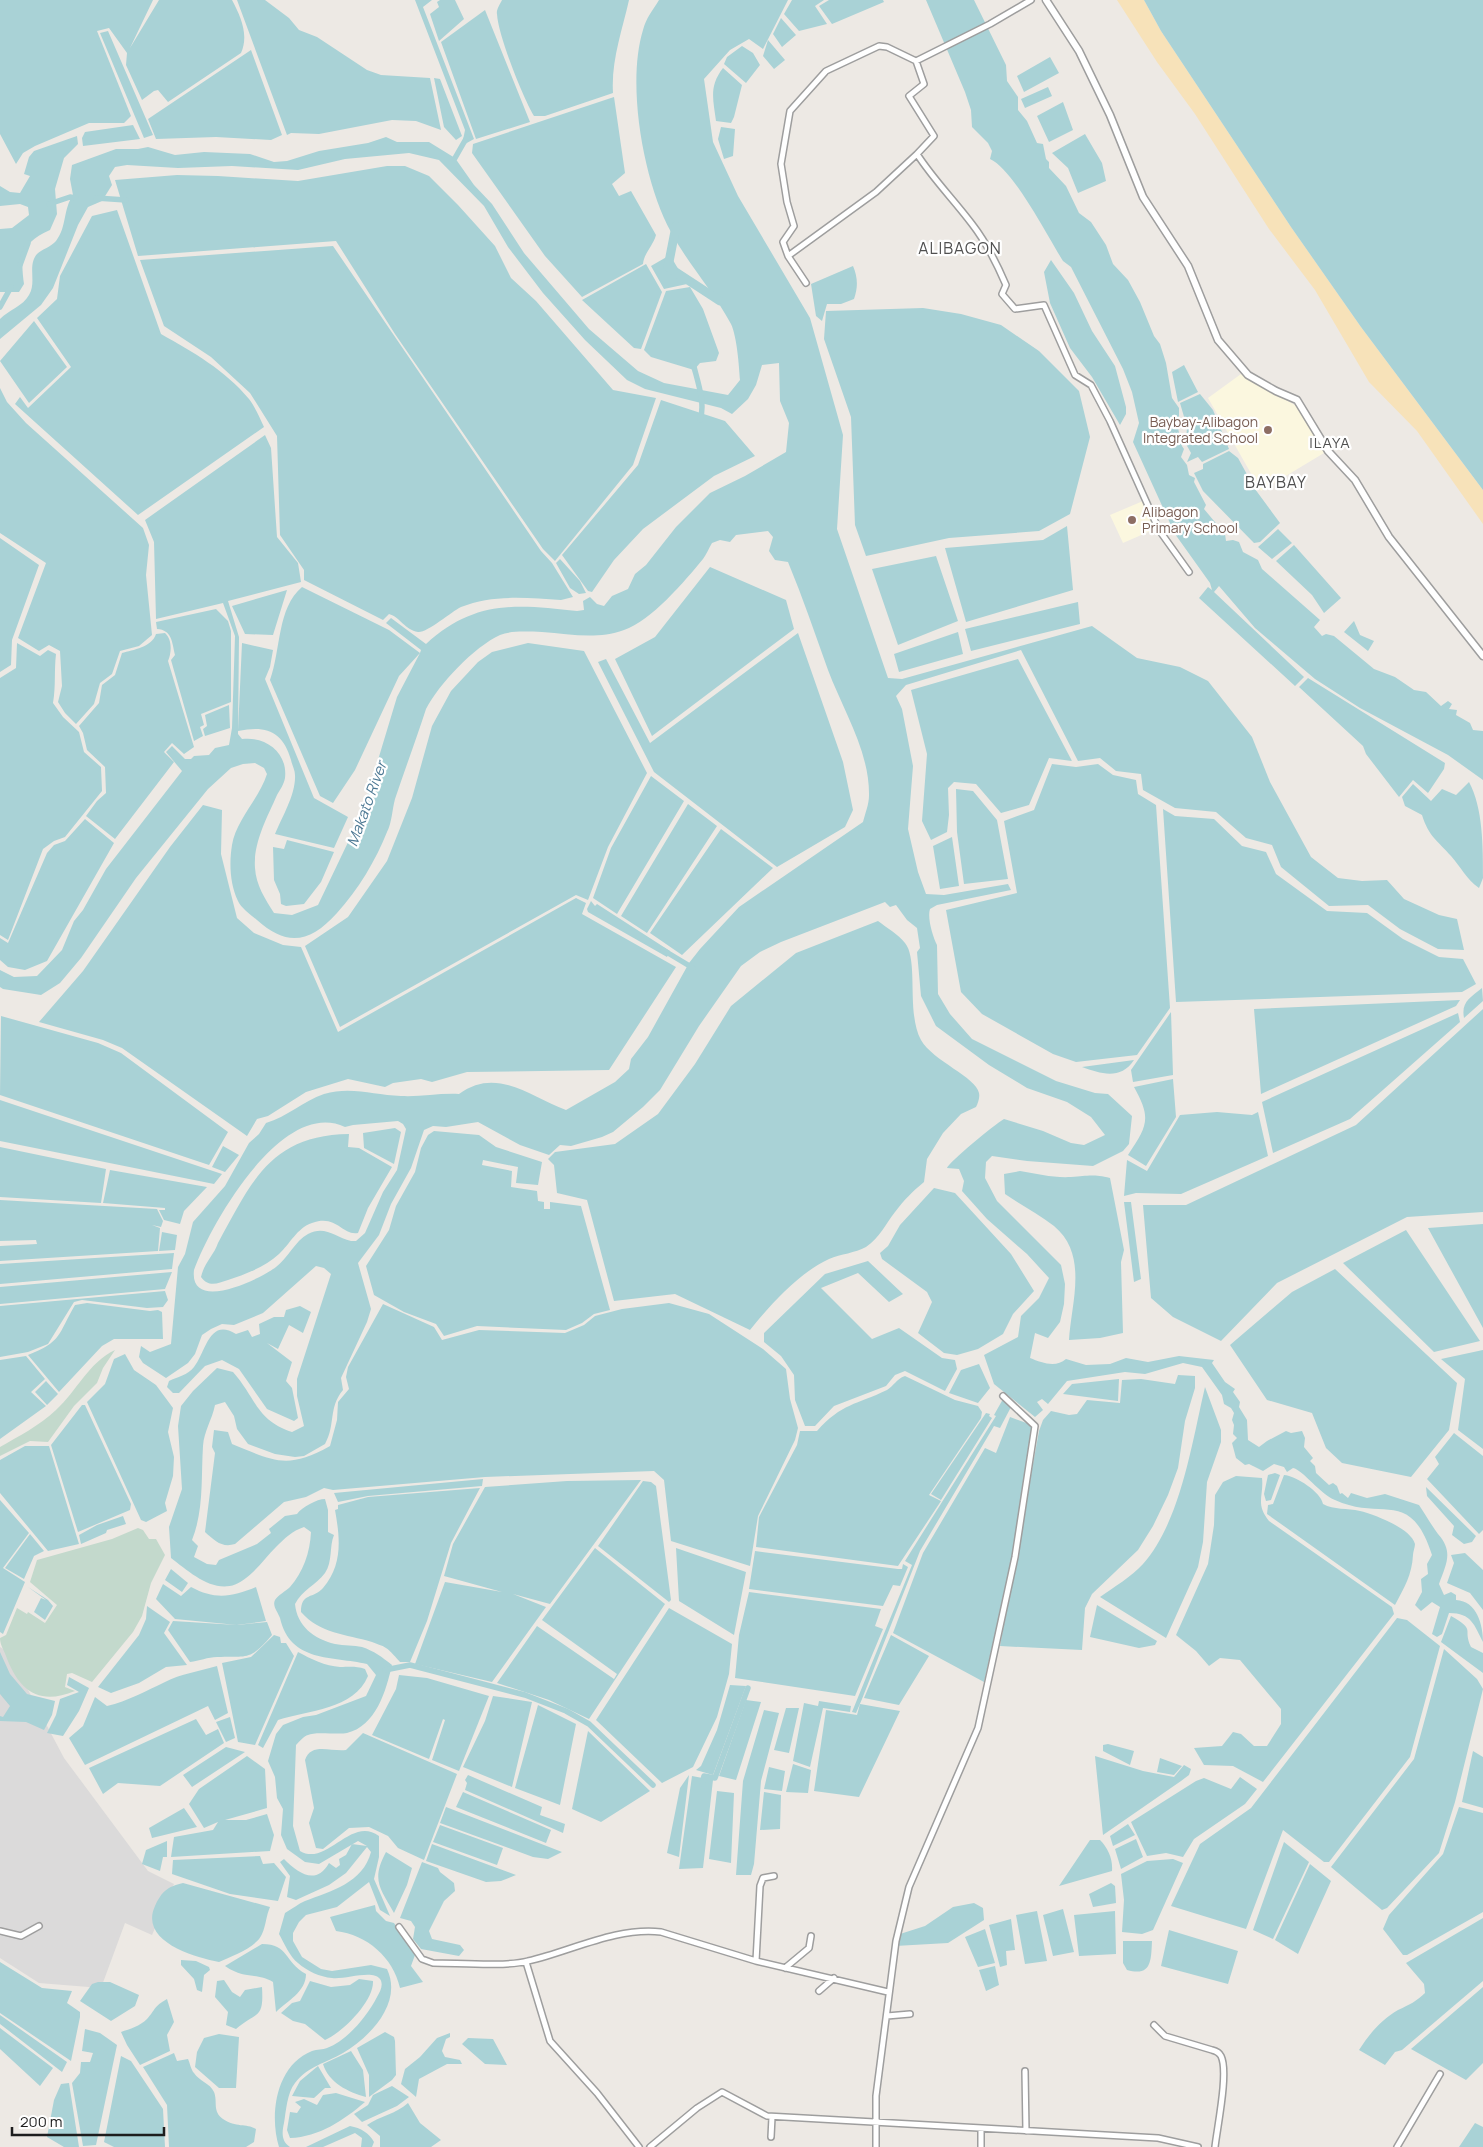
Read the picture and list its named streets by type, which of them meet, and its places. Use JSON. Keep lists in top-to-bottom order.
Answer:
{
  "districts": ["ALIBAGON", "ILAYA", "BAYBAY"],
  "water": ["Makato River"],
  "places": ["Baybay-Alibagon Integrated School", "Alibagon Primary School"],
  "scale_bar": "200 m"
}
